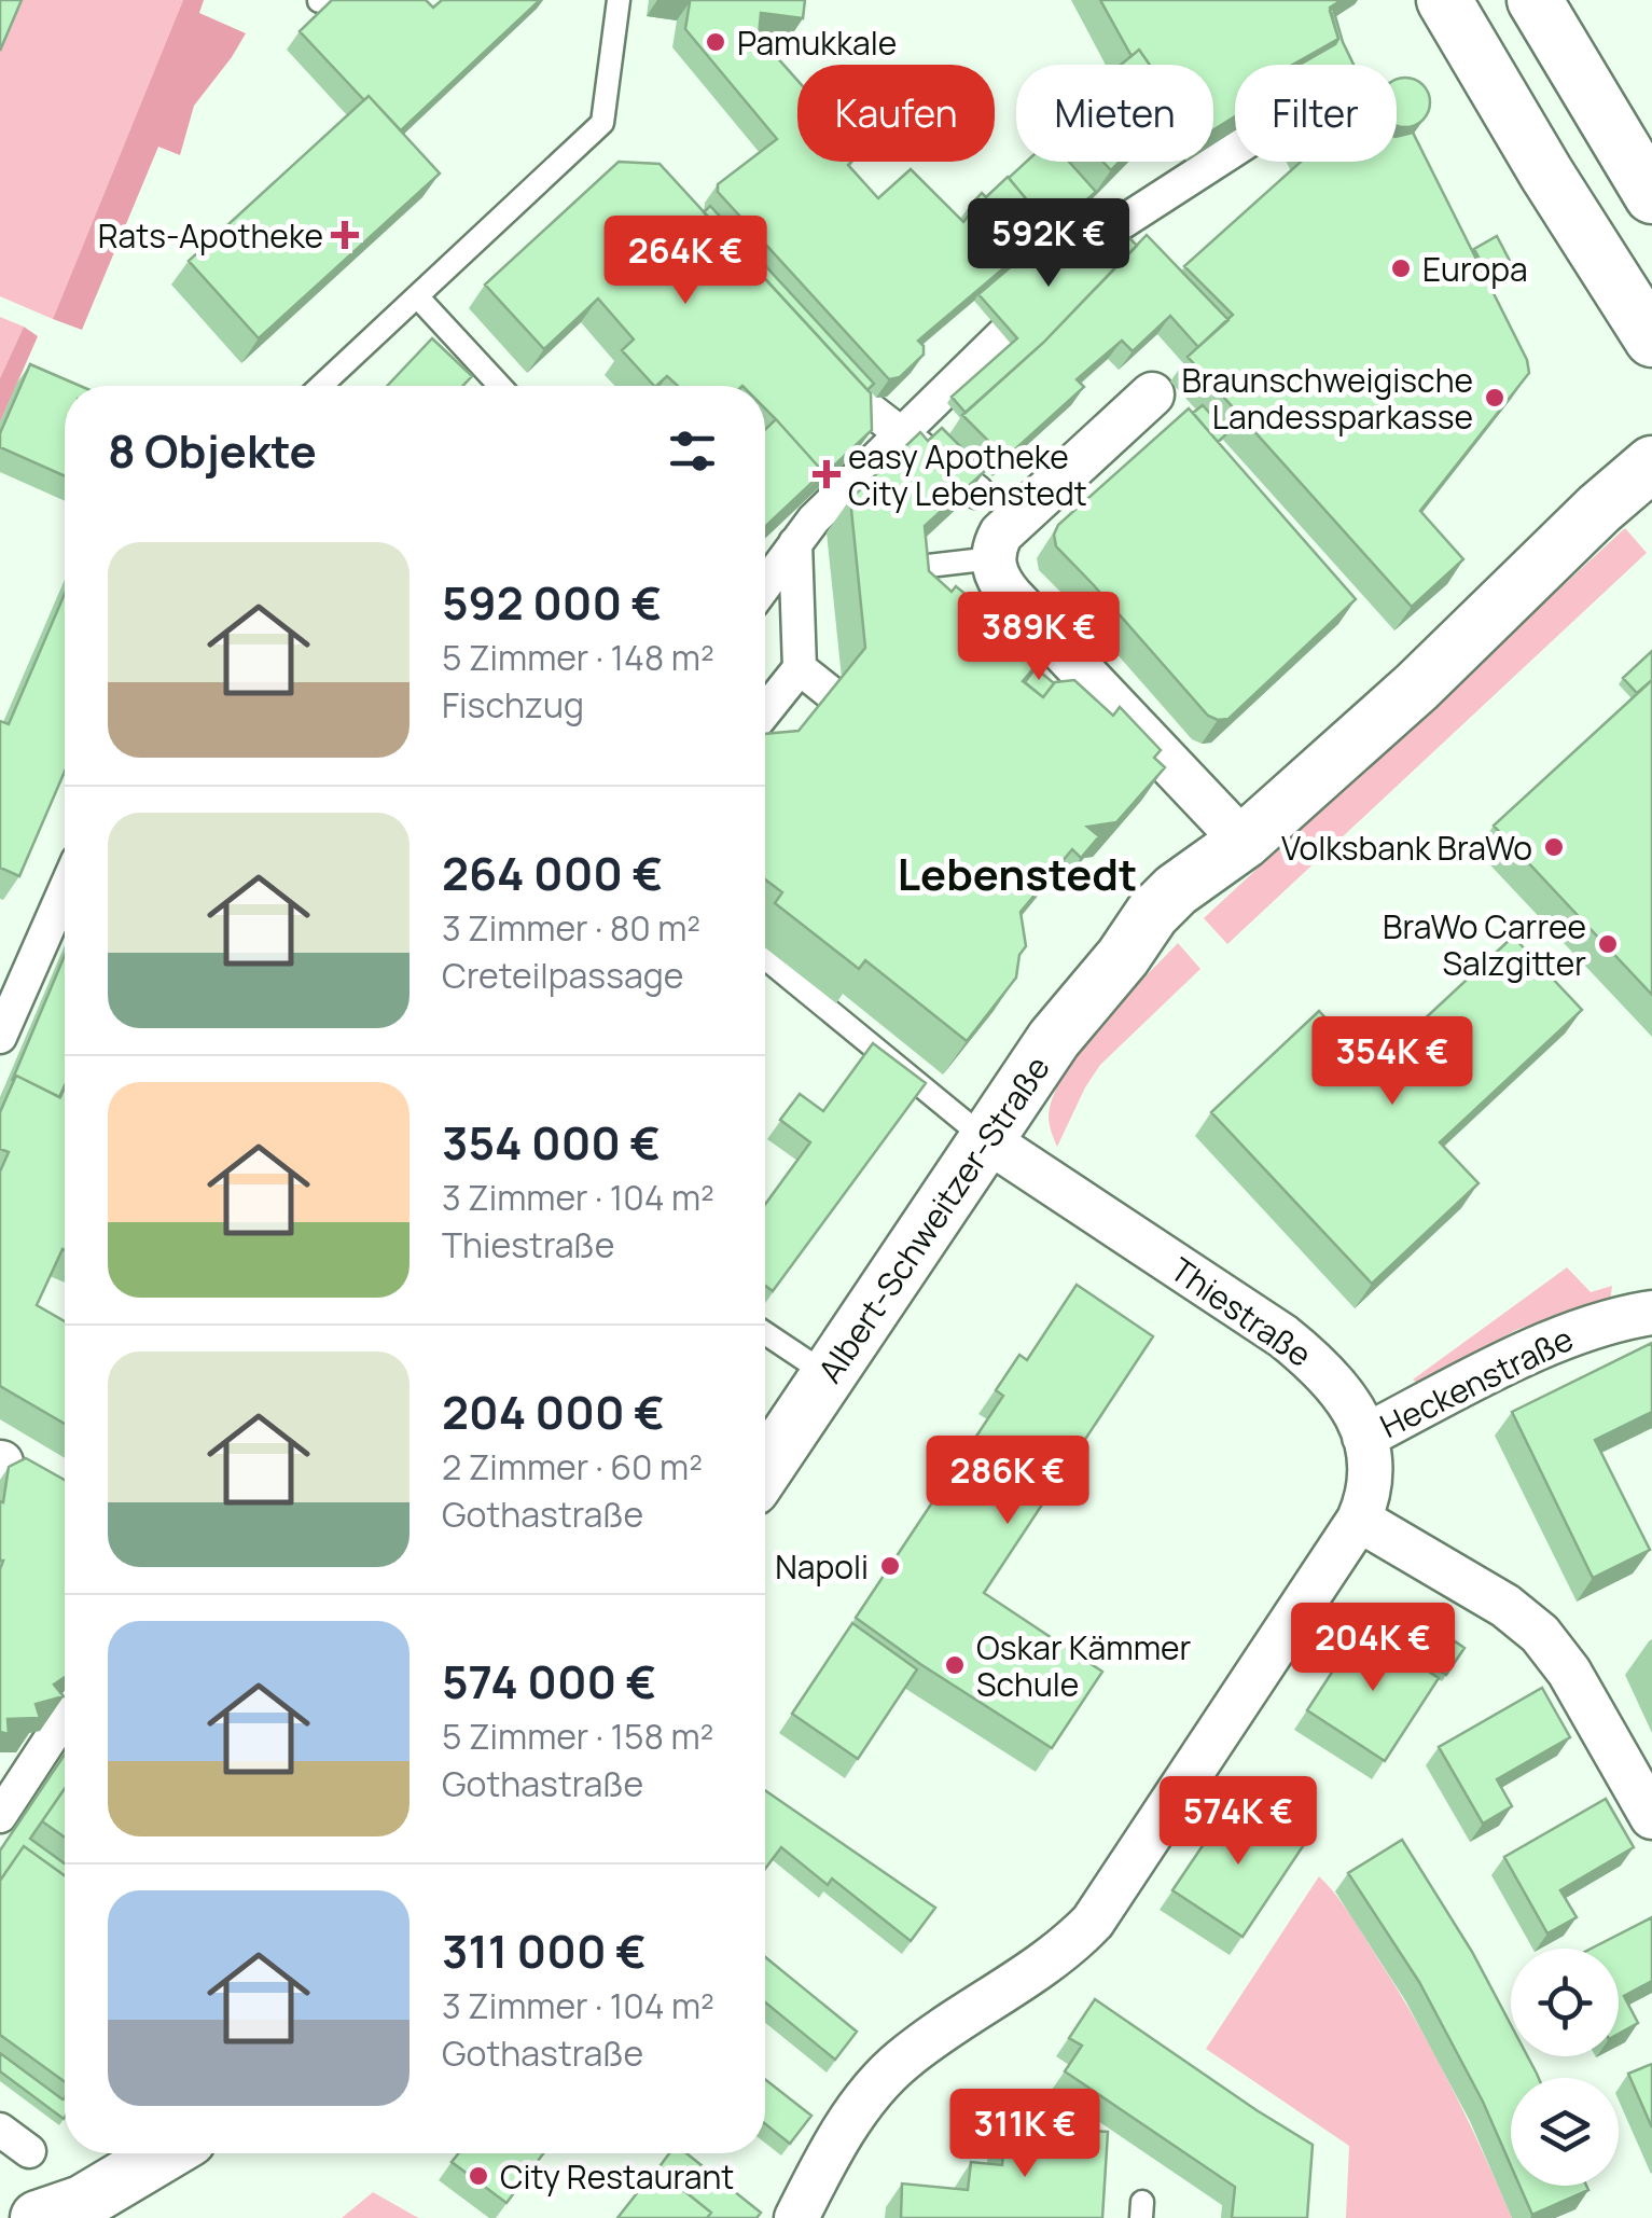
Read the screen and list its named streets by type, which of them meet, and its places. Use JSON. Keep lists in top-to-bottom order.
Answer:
{
  "streets": {
    "street": ["Albert-Schweitzer-Straße", "Thiestraße", "Heckenstraße"]
  },
  "crossings": [
    ["Albert-Schweitzer-Straße", "Thiestraße"],
    ["Thiestraße", "Heckenstraße"]
  ],
  "districts": ["Lebenstedt"],
  "places": {
    "other": [
      "Pamukkale",
      "Europa",
      "Braunschweigische Landessparkasse",
      "Volksbank BraWo",
      "BraWo Carree Salzgitter",
      "Napoli",
      "Oskar Kämmer Schule",
      "City Restaurant"
    ],
    "health": ["Rats-Apotheke", "easy Apotheke City Lebenstedt"]
  },
  "page": {
    "chip": ["Kaufen", "Mieten", "Filter"],
    "price": [
      "592K €",
      "264K €",
      "389K €",
      "354K €",
      "286K €",
      "204K €",
      "574K €",
      "311K €"
    ],
    "heading": "8 Objekte",
    "list": [
      {
        "name": "592 000 €",
        "note": "5 Zimmer · 148 m² · Fischzug"
      },
      {
        "name": "264 000 €",
        "note": "3 Zimmer · 80 m² · Creteilpassage"
      },
      {
        "name": "354 000 €",
        "note": "3 Zimmer · 104 m² · Thiestraße"
      },
      {
        "name": "204 000 €",
        "note": "2 Zimmer · 60 m² · Gothastraße"
      },
      {
        "name": "574 000 €",
        "note": "5 Zimmer · 158 m² · Gothastraße"
      },
      {
        "name": "311 000 €",
        "note": "3 Zimmer · 104 m² · Gothastraße"
      }
    ]
  }
}
